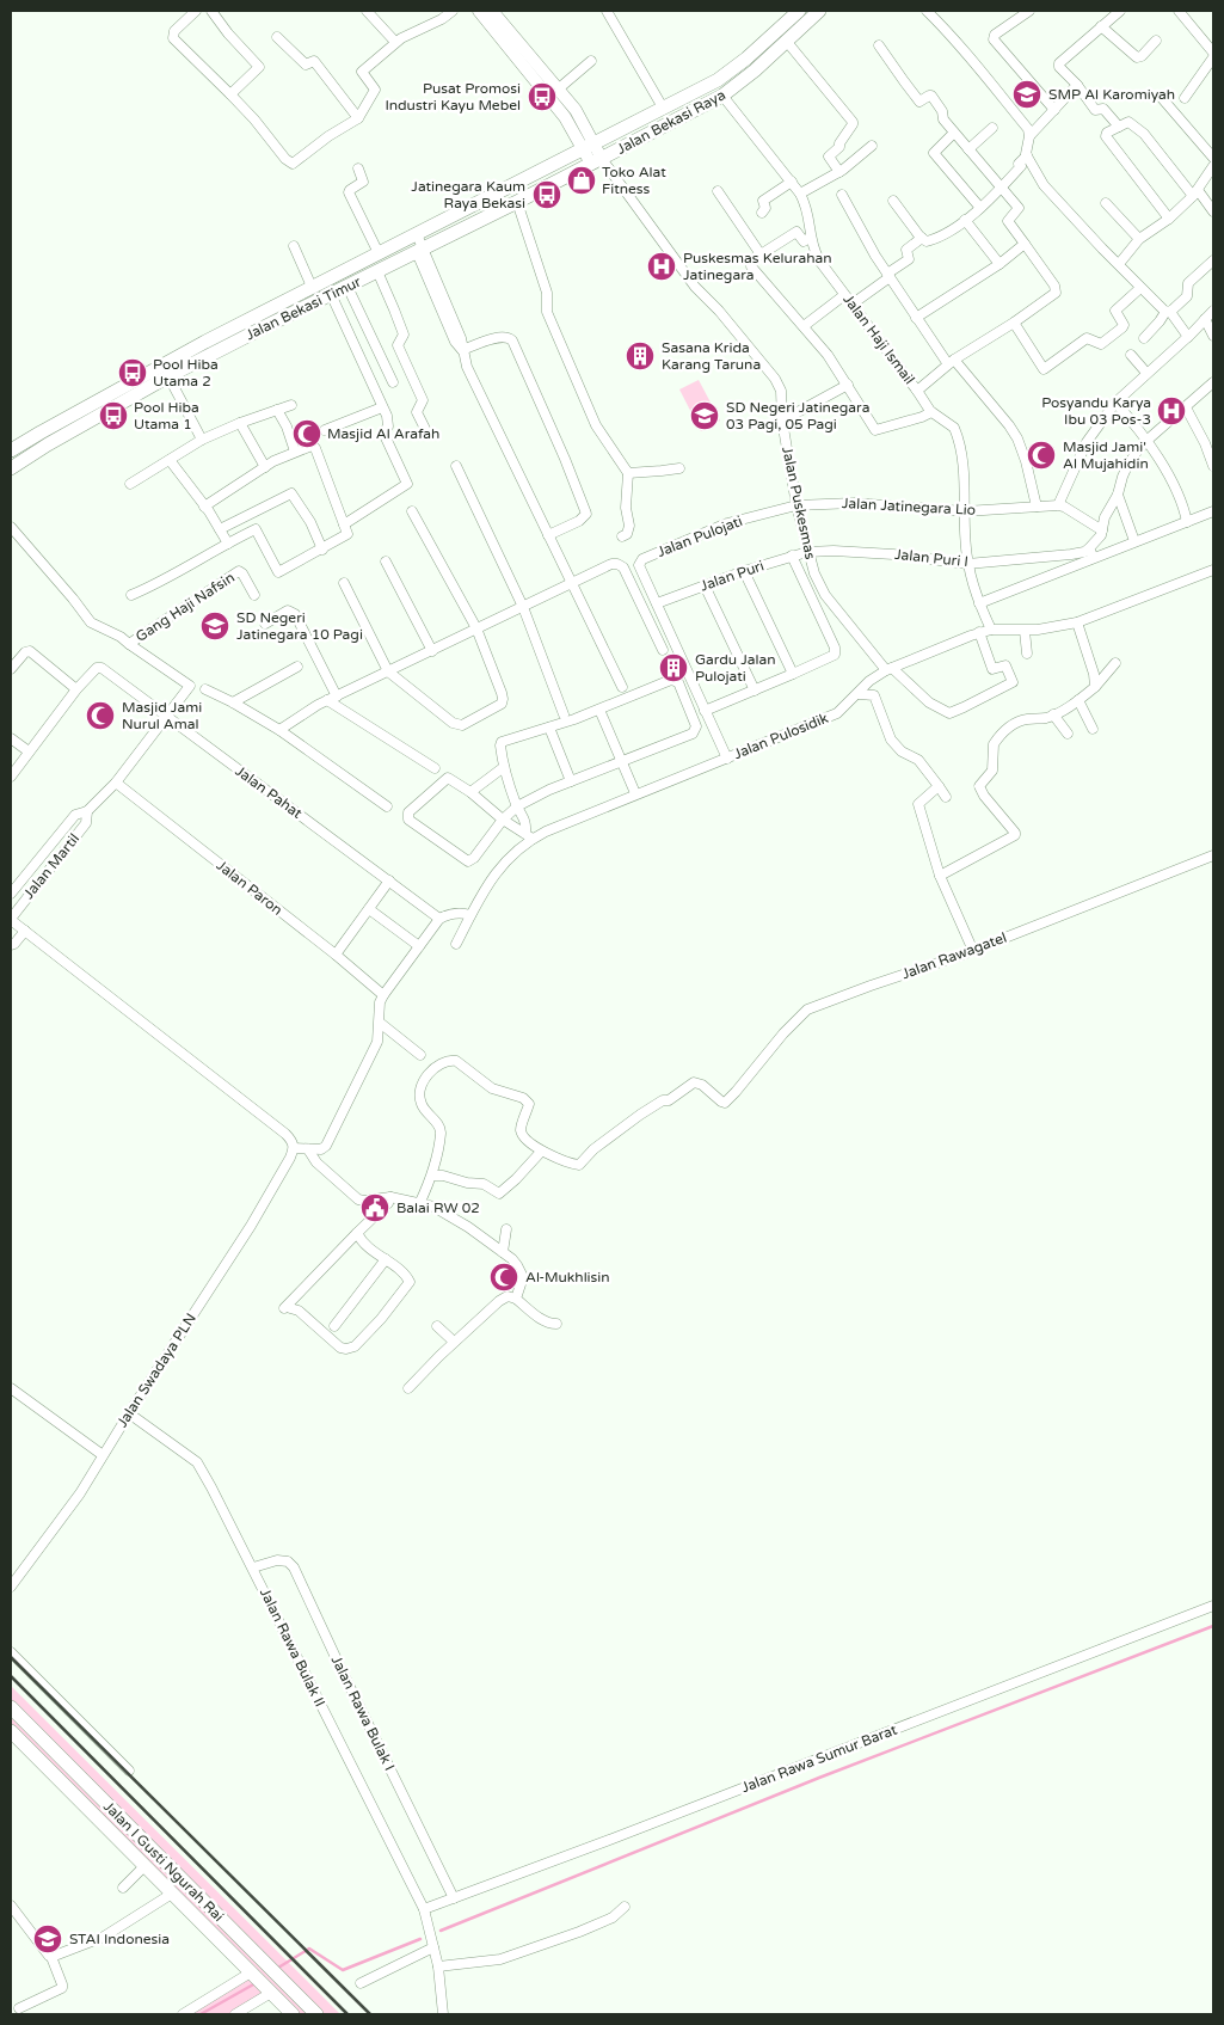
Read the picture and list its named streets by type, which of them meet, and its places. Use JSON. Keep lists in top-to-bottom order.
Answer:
{
  "streets": {
    "main road": ["Jalan Bekasi Raya", "Jalan Bekasi Timur", "Jalan I Gusti Ngurah Rai"],
    "street": [
      "Jalan Haji Ismail",
      "Jalan Puskesmas",
      "Jalan Jatinegara Lio",
      "Jalan Pulojati",
      "Jalan Puri I",
      "Jalan Puri",
      "Gang Haji Nafsin",
      "Jalan Pulosidik",
      "Jalan Pahat",
      "Jalan Martil",
      "Jalan Paron",
      "Jalan Rawagatel",
      "Jalan Swadaya PLN",
      "Jalan Rawa Bulak II",
      "Jalan Rawa Bulak I",
      "Jalan Rawa Sumur Barat"
    ]
  },
  "crossings": [
    ["Jalan Bekasi Raya", "Jalan Bekasi Timur"],
    ["Jalan Bekasi Raya", "Jalan Haji Ismail"],
    ["Jalan Bekasi Raya", "Jalan Puskesmas"],
    ["Jalan Bekasi Timur", "Jalan Puskesmas"],
    ["Jalan Haji Ismail", "Jalan Jatinegara Lio"],
    ["Jalan Haji Ismail", "Jalan Puri I"],
    ["Jalan Haji Ismail", "Jalan Pulosidik"],
    ["Jalan Puskesmas", "Jalan Jatinegara Lio"],
    ["Jalan Puskesmas", "Jalan Pulojati"],
    ["Jalan Puskesmas", "Jalan Puri I"],
    ["Jalan Puskesmas", "Jalan Puri"],
    ["Jalan Puskesmas", "Jalan Pulosidik"],
    ["Jalan Jatinegara Lio", "Jalan Pulojati"],
    ["Jalan Pulojati", "Jalan Puri"],
    ["Jalan Pulojati", "Jalan Pulosidik"],
    ["Jalan Puri I", "Jalan Puri"],
    ["Gang Haji Nafsin", "Jalan Martil"],
    ["Jalan Pahat", "Jalan Martil"],
    ["Jalan Martil", "Jalan Paron"],
    ["Jalan Swadaya PLN", "Jalan Rawa Bulak II"],
    ["Jalan Rawa Bulak II", "Jalan Rawa Bulak I"],
    ["Jalan Rawa Bulak II", "Jalan Rawa Sumur Barat"],
    ["Jalan Rawa Bulak I", "Jalan Rawa Sumur Barat"]
  ],
  "places": {
    "school or university": [
      "SMP Al Karomiyah",
      "SD Negeri Jatinegara 03 Pagi, 05 Pagi",
      "SD Negeri Jatinegara 10 Pagi",
      "STAI Indonesia"
    ],
    "bus stop": [
      "Pusat Promosi Industri Kayu Mebel",
      "Jatinegara Kaum Raya Bekasi",
      "Pool Hiba Utama 2",
      "Pool Hiba Utama 1"
    ],
    "shop": ["Toko Alat Fitness"],
    "hospital": ["Puskesmas Kelurahan Jatinegara", "Posyandu Karya Ibu 03 Pos-3"],
    "building": ["Sasana Krida Karang Taruna", "Gardu Jalan Pulojati"],
    "mosque": [
      "Masjid Al Arafah",
      "Masjid Jami' Al Mujahidin",
      "Masjid Jami Nurul Amal",
      "Al-Mukhlisin"
    ],
    "public building": ["Balai RW 02"]
  }
}
